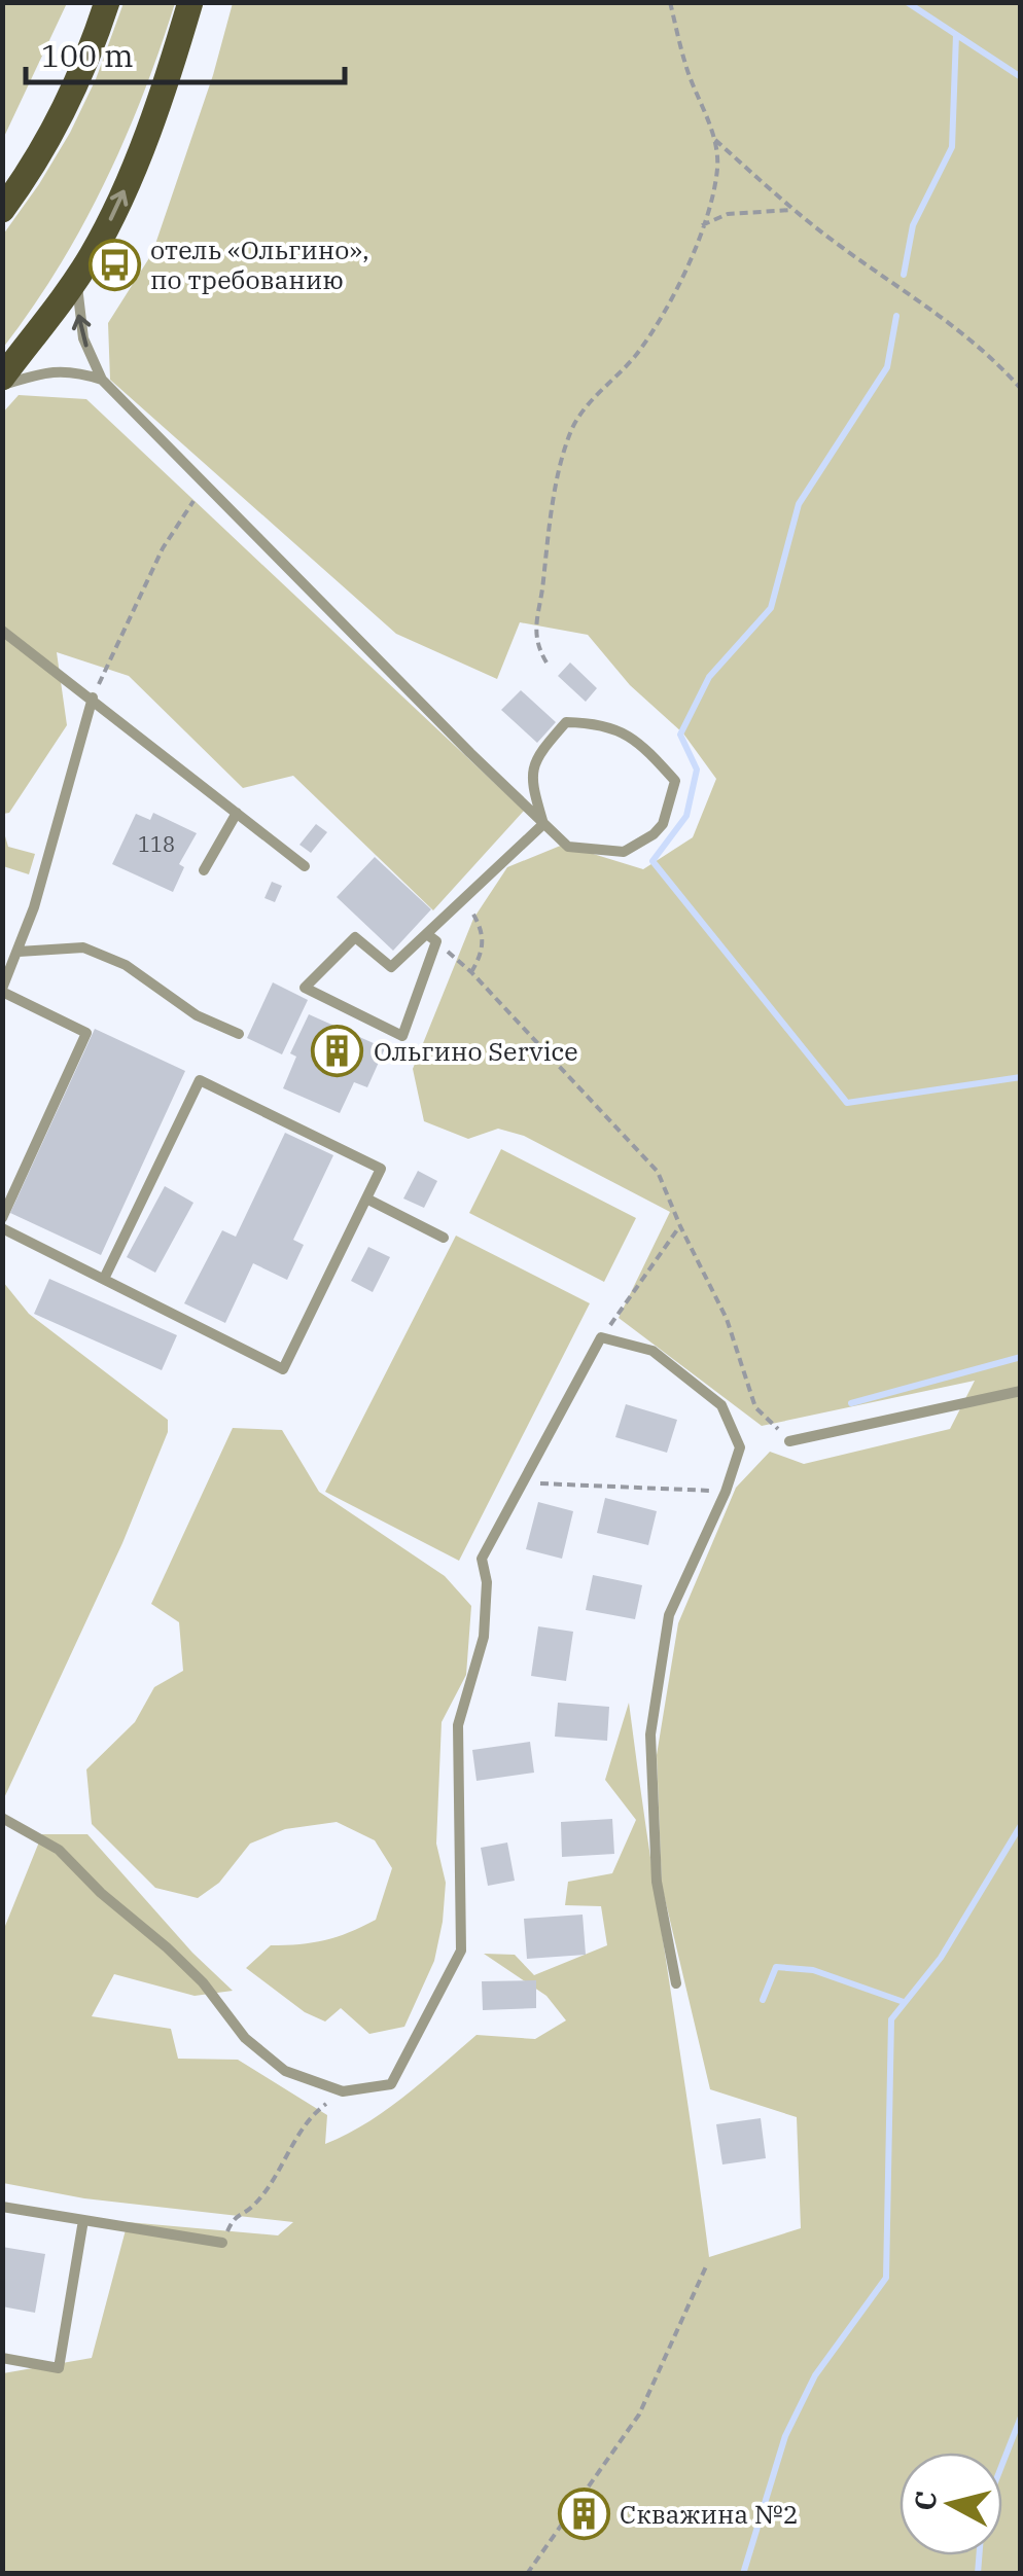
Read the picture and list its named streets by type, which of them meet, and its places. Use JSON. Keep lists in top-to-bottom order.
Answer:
{
  "places": {
    "bus stop": ["отель «Ольгино», по требованию"],
    "building": ["Ольгино Service", "Скважина №2"]
  },
  "house_numbers": ["118"],
  "scale_bar": "100 m",
  "north": "left"
}
